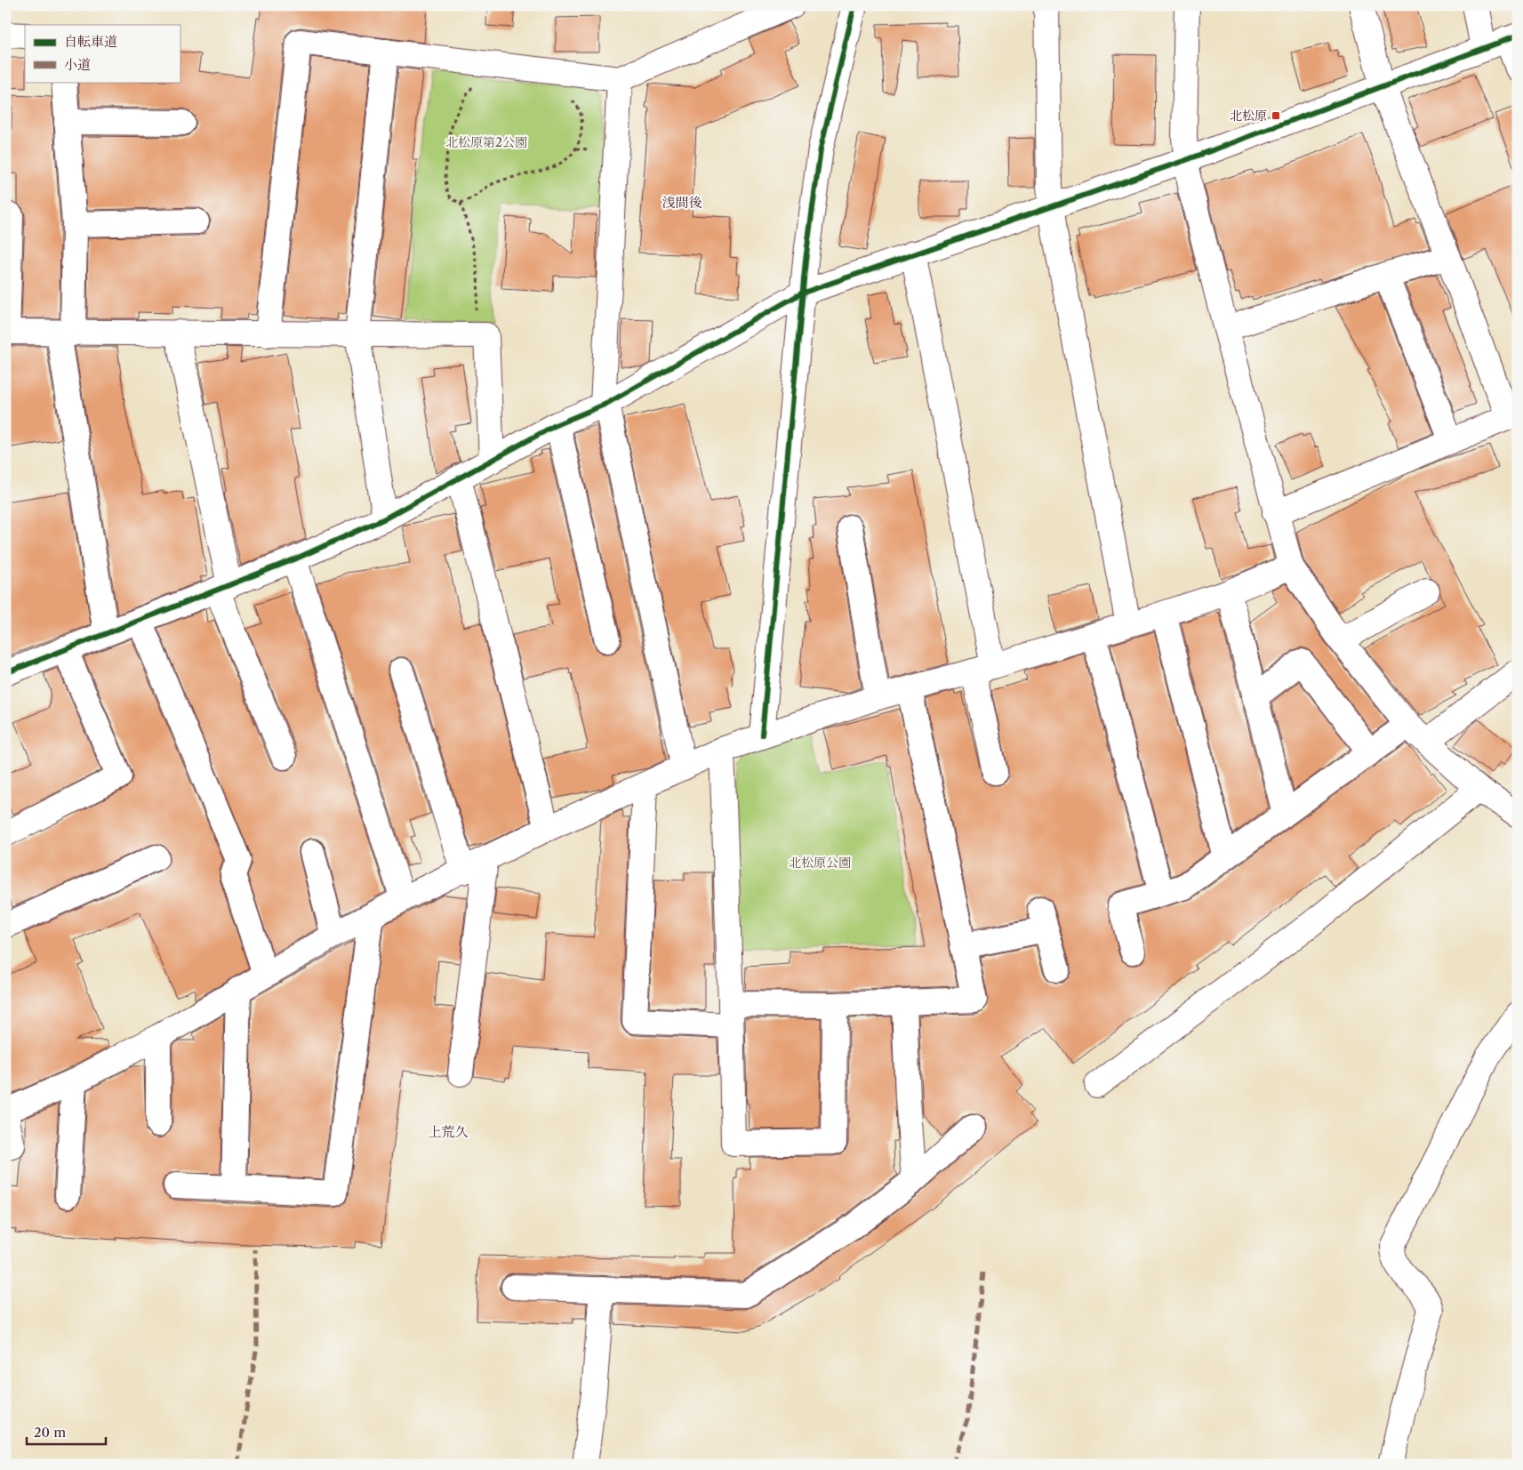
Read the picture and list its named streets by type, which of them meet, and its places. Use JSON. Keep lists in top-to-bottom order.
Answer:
{
  "districts": ["浅間後", "上荒久"],
  "parks": ["北松原第2公園", "北松原公園"],
  "places": {
    "transit": ["北松原"]
  },
  "legend": ["自転車道", "小道"],
  "scale_bar": "20 m"
}
